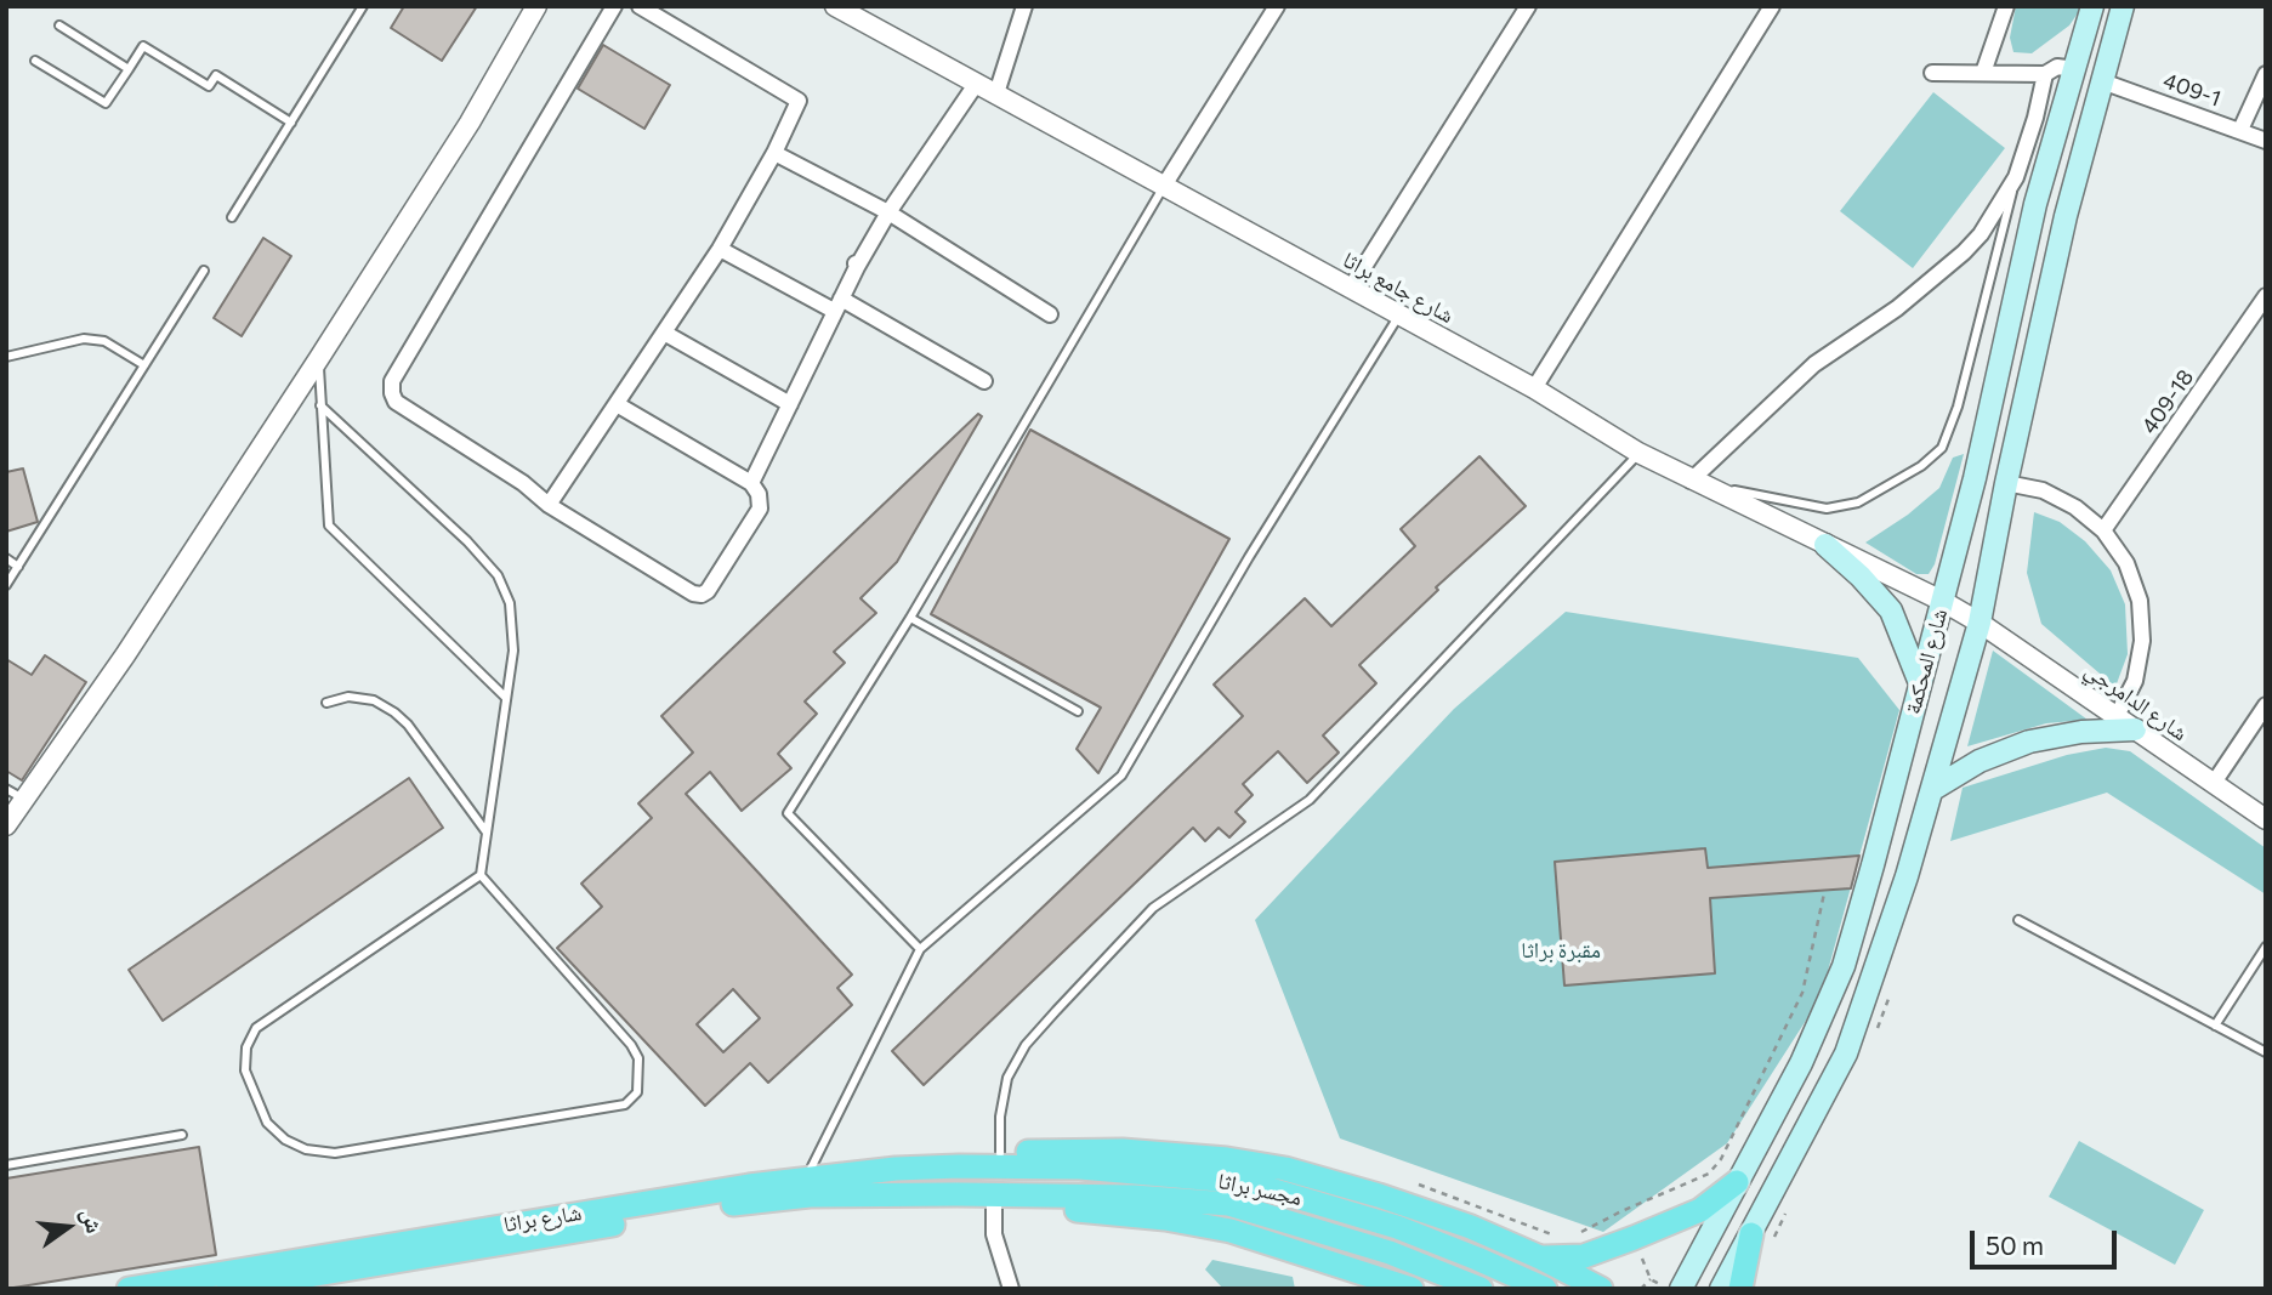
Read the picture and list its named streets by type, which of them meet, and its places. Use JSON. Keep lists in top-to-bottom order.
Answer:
{
  "streets": {
    "main road": ["شارع المحكمة", "مجسر براثا", "شارع براثا"],
    "street": [
      "409-1",
      "شارع جامع براثا",
      "409-18",
      "شارع الدامرجي"
    ]
  },
  "crossings": [
    ["409-1", "شارع المحكمة"],
    ["شارع جامع براثا", "شارع المحكمة"],
    ["شارع جامع براثا", "شارع الدامرجي"],
    ["شارع المحكمة", "شارع الدامرجي"],
    ["مجسر براثا", "شارع براثا"]
  ],
  "parks": ["مقبرة براثا"],
  "scale_bar": "50 m",
  "north": "right"
}
